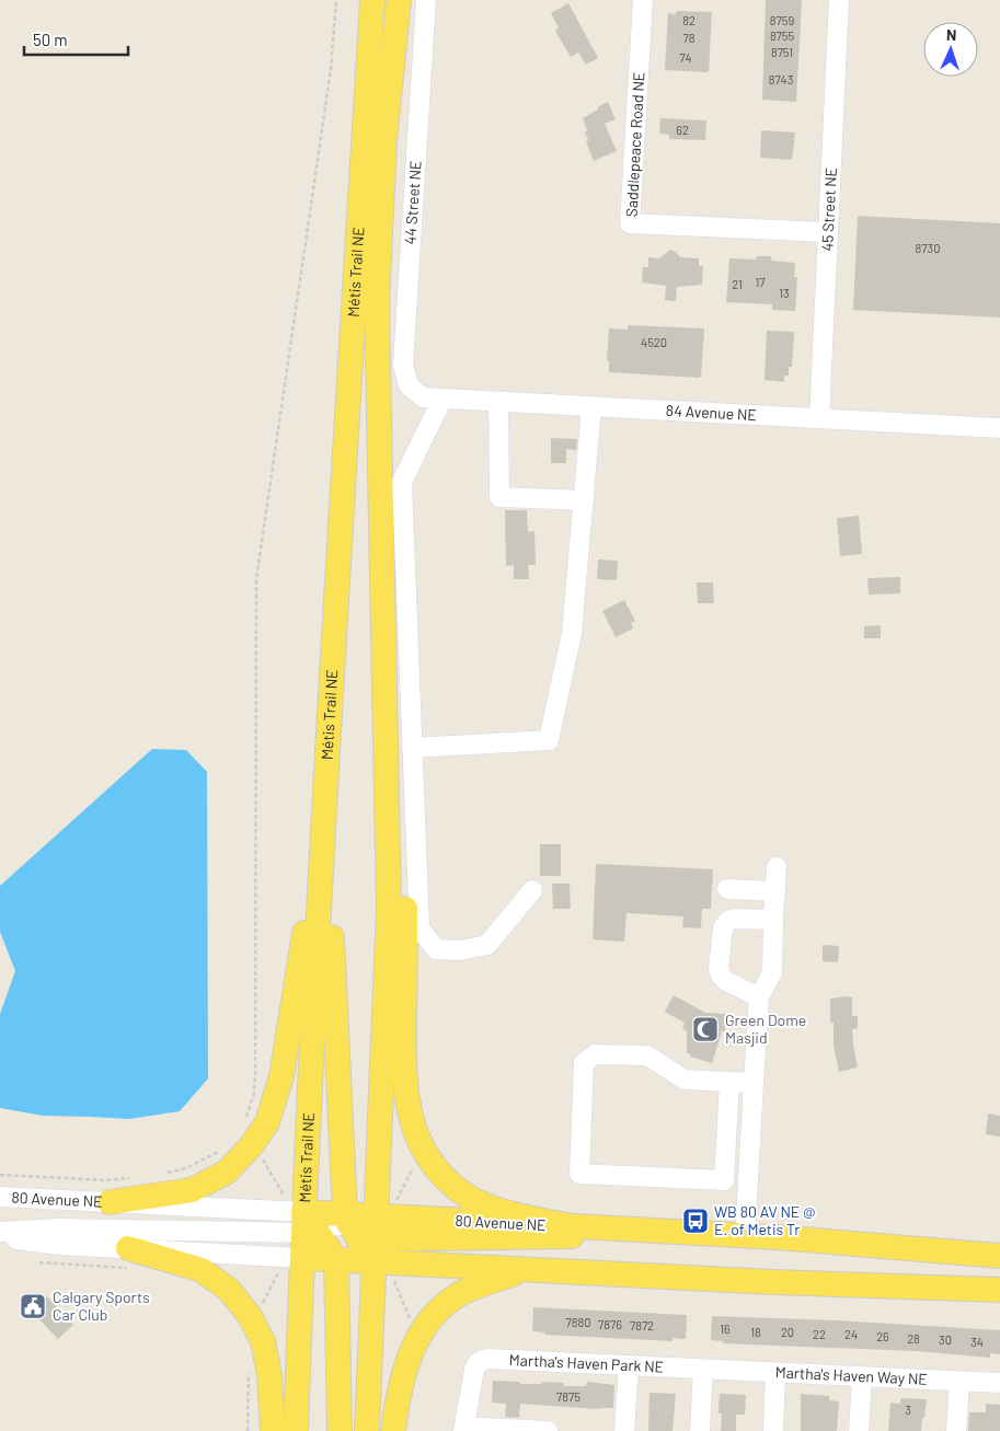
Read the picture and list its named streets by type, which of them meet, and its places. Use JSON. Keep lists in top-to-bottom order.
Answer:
{
  "streets": {
    "main road": ["Métis Trail NE", "80 Avenue NE"],
    "street": [
      "Saddlepeace Road NE",
      "44 Street NE",
      "45 Street NE",
      "84 Avenue NE",
      "Martha's Haven Park NE",
      "Martha's Haven Way NE"
    ]
  },
  "crossings": [
    ["Saddlepeace Road NE", "45 Street NE"],
    ["44 Street NE", "84 Avenue NE"],
    ["45 Street NE", "84 Avenue NE"],
    ["Métis Trail NE", "80 Avenue NE"],
    ["Martha's Haven Park NE", "Martha's Haven Way NE"]
  ],
  "places": {
    "mosque": ["Green Dome Masjid"],
    "bus stop": ["WB 80 AV NE @ E. of Metis Tr"],
    "public building": ["Calgary Sports Car Club"]
  },
  "house_numbers": [
    "82",
    "8759",
    "8755",
    "78",
    "8751",
    "74",
    "8743",
    "62",
    "8730",
    "17",
    "21",
    "13",
    "4520",
    "7880",
    "7876",
    "7872",
    "16",
    "18",
    "20",
    "22",
    "24",
    "26",
    "28",
    "30",
    "34",
    "7875",
    "3"
  ],
  "scale_bar": "50 m",
  "north": "top"
}
